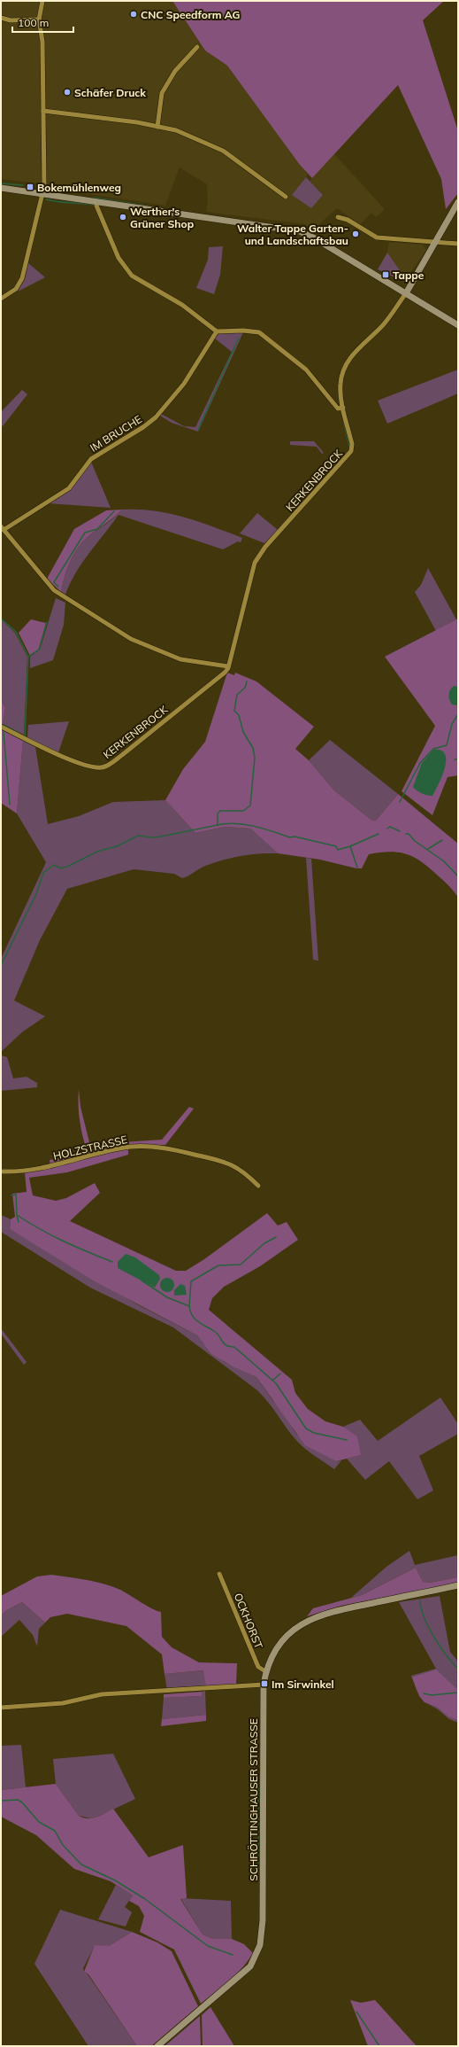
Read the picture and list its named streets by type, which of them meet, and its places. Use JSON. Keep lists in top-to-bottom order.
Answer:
{
  "streets": {
    "main road": ["SCHRÖTTINGHAUSER STRASSE"],
    "street": [
      "IM BRUCHE",
      "KERKENBROCK",
      "HOLZSTRASSE",
      "OCKHORST"
    ]
  },
  "crossings": [
    ["OCKHORST", "SCHRÖTTINGHAUSER STRASSE"]
  ],
  "places": {
    "other": [
      "CNC Speedform AG",
      "Schäfer Druck",
      "Werther's Grüner Shop",
      "Walter Tappe Garten- und Landschaftsbau"
    ],
    "transit": ["Bokemühlenweg", "Tappe", "Im Sirwinkel"]
  },
  "scale_bar": "100 m"
}
